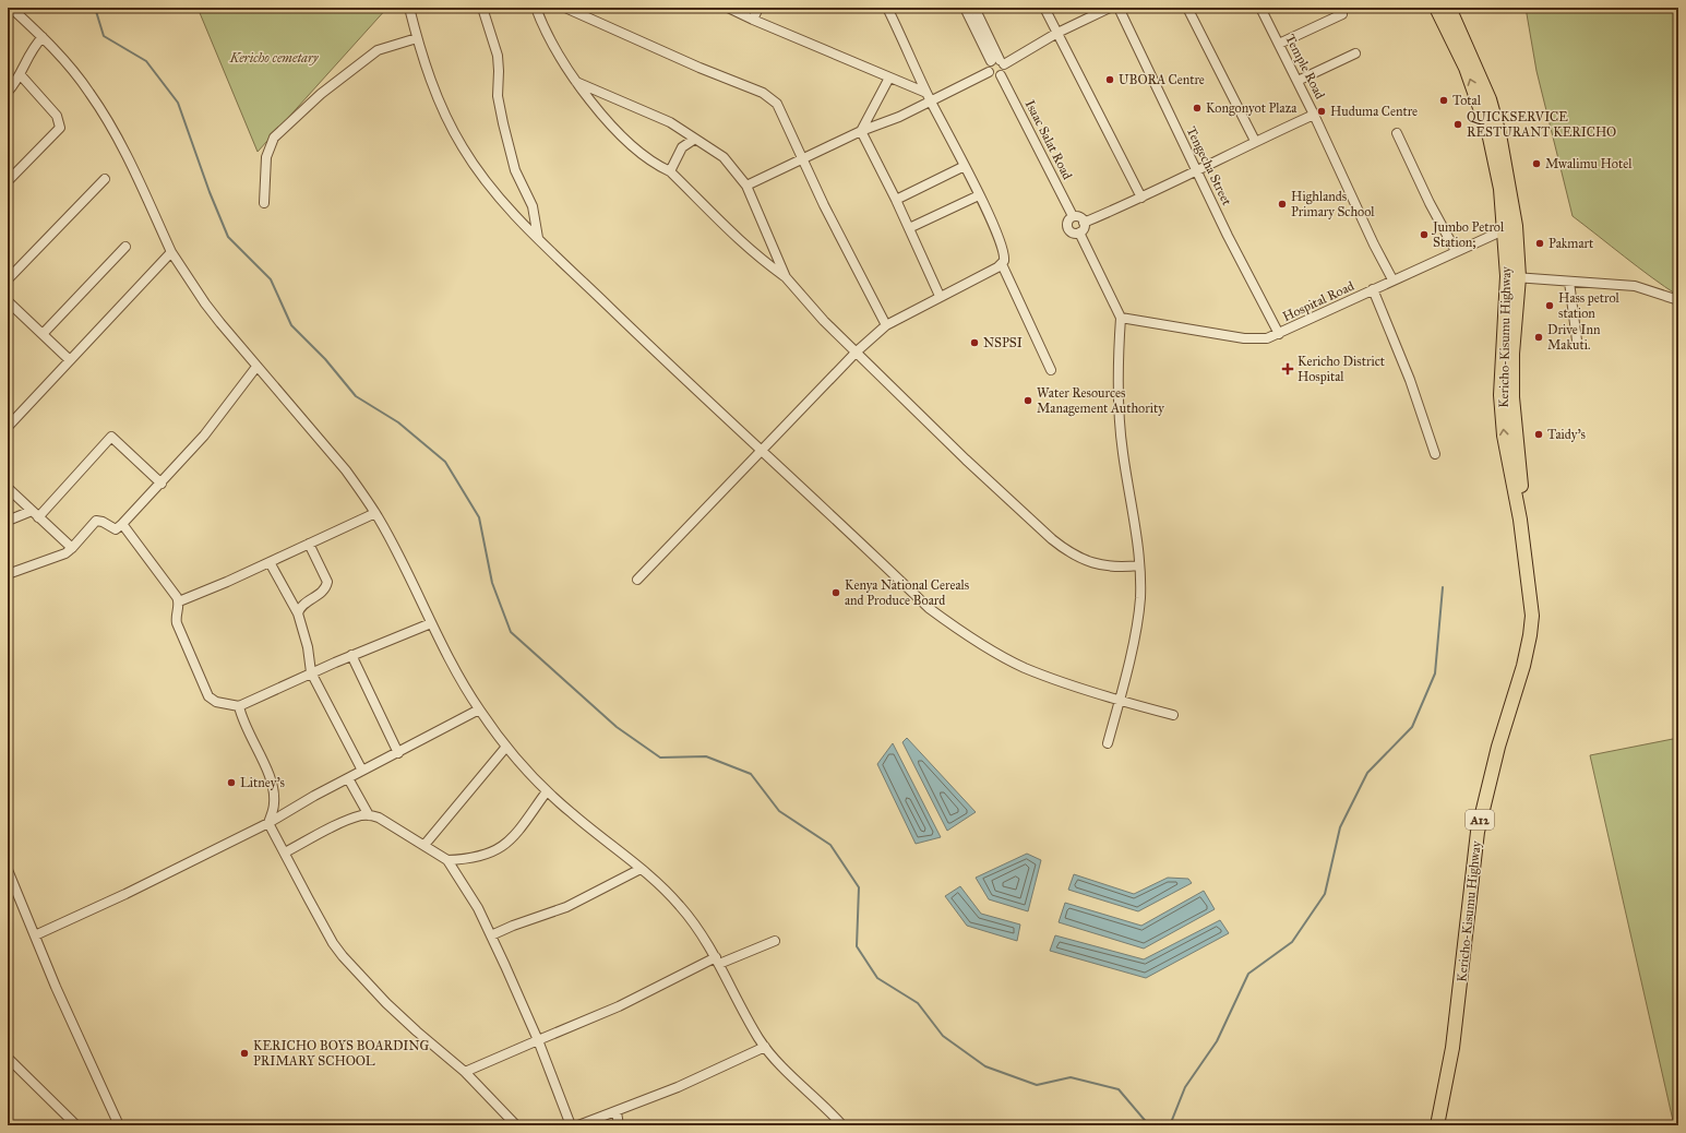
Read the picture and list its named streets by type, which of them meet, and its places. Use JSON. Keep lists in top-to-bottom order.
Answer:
{
  "streets": {
    "highway": ["Kericho-Kisumu Highway", "A12"],
    "street": [
      "Temple Road",
      "Isaac Salat Road",
      "Tengecha Street",
      "Hospital Road"
    ]
  },
  "crossings": [
    ["Temple Road", "Hospital Road"],
    ["Tengecha Street", "Hospital Road"],
    ["Hospital Road", "Kericho-Kisumu Highway"]
  ],
  "parks": ["Kericho cemetary"],
  "places": {
    "other": [
      "UBORA Centre",
      "Total",
      "Kongonyot Plaza",
      "Huduma Centre",
      "QUICKSERVICE RESTURANT KERICHO",
      "Mwalimu Hotel",
      "Highlands Primary School",
      "Jumbo Petrol Station;",
      "Pakmart",
      "Hass petrol station",
      "Drive Inn Makuti.",
      "NSPSI",
      "Water Resources Management Authority",
      "Taidy's",
      "Kenya National Cereals and Produce Board",
      "Litney's",
      "KERICHO BOYS BOARDING PRIMARY SCHOOL"
    ],
    "health": ["Kericho District Hospital"]
  }
}
